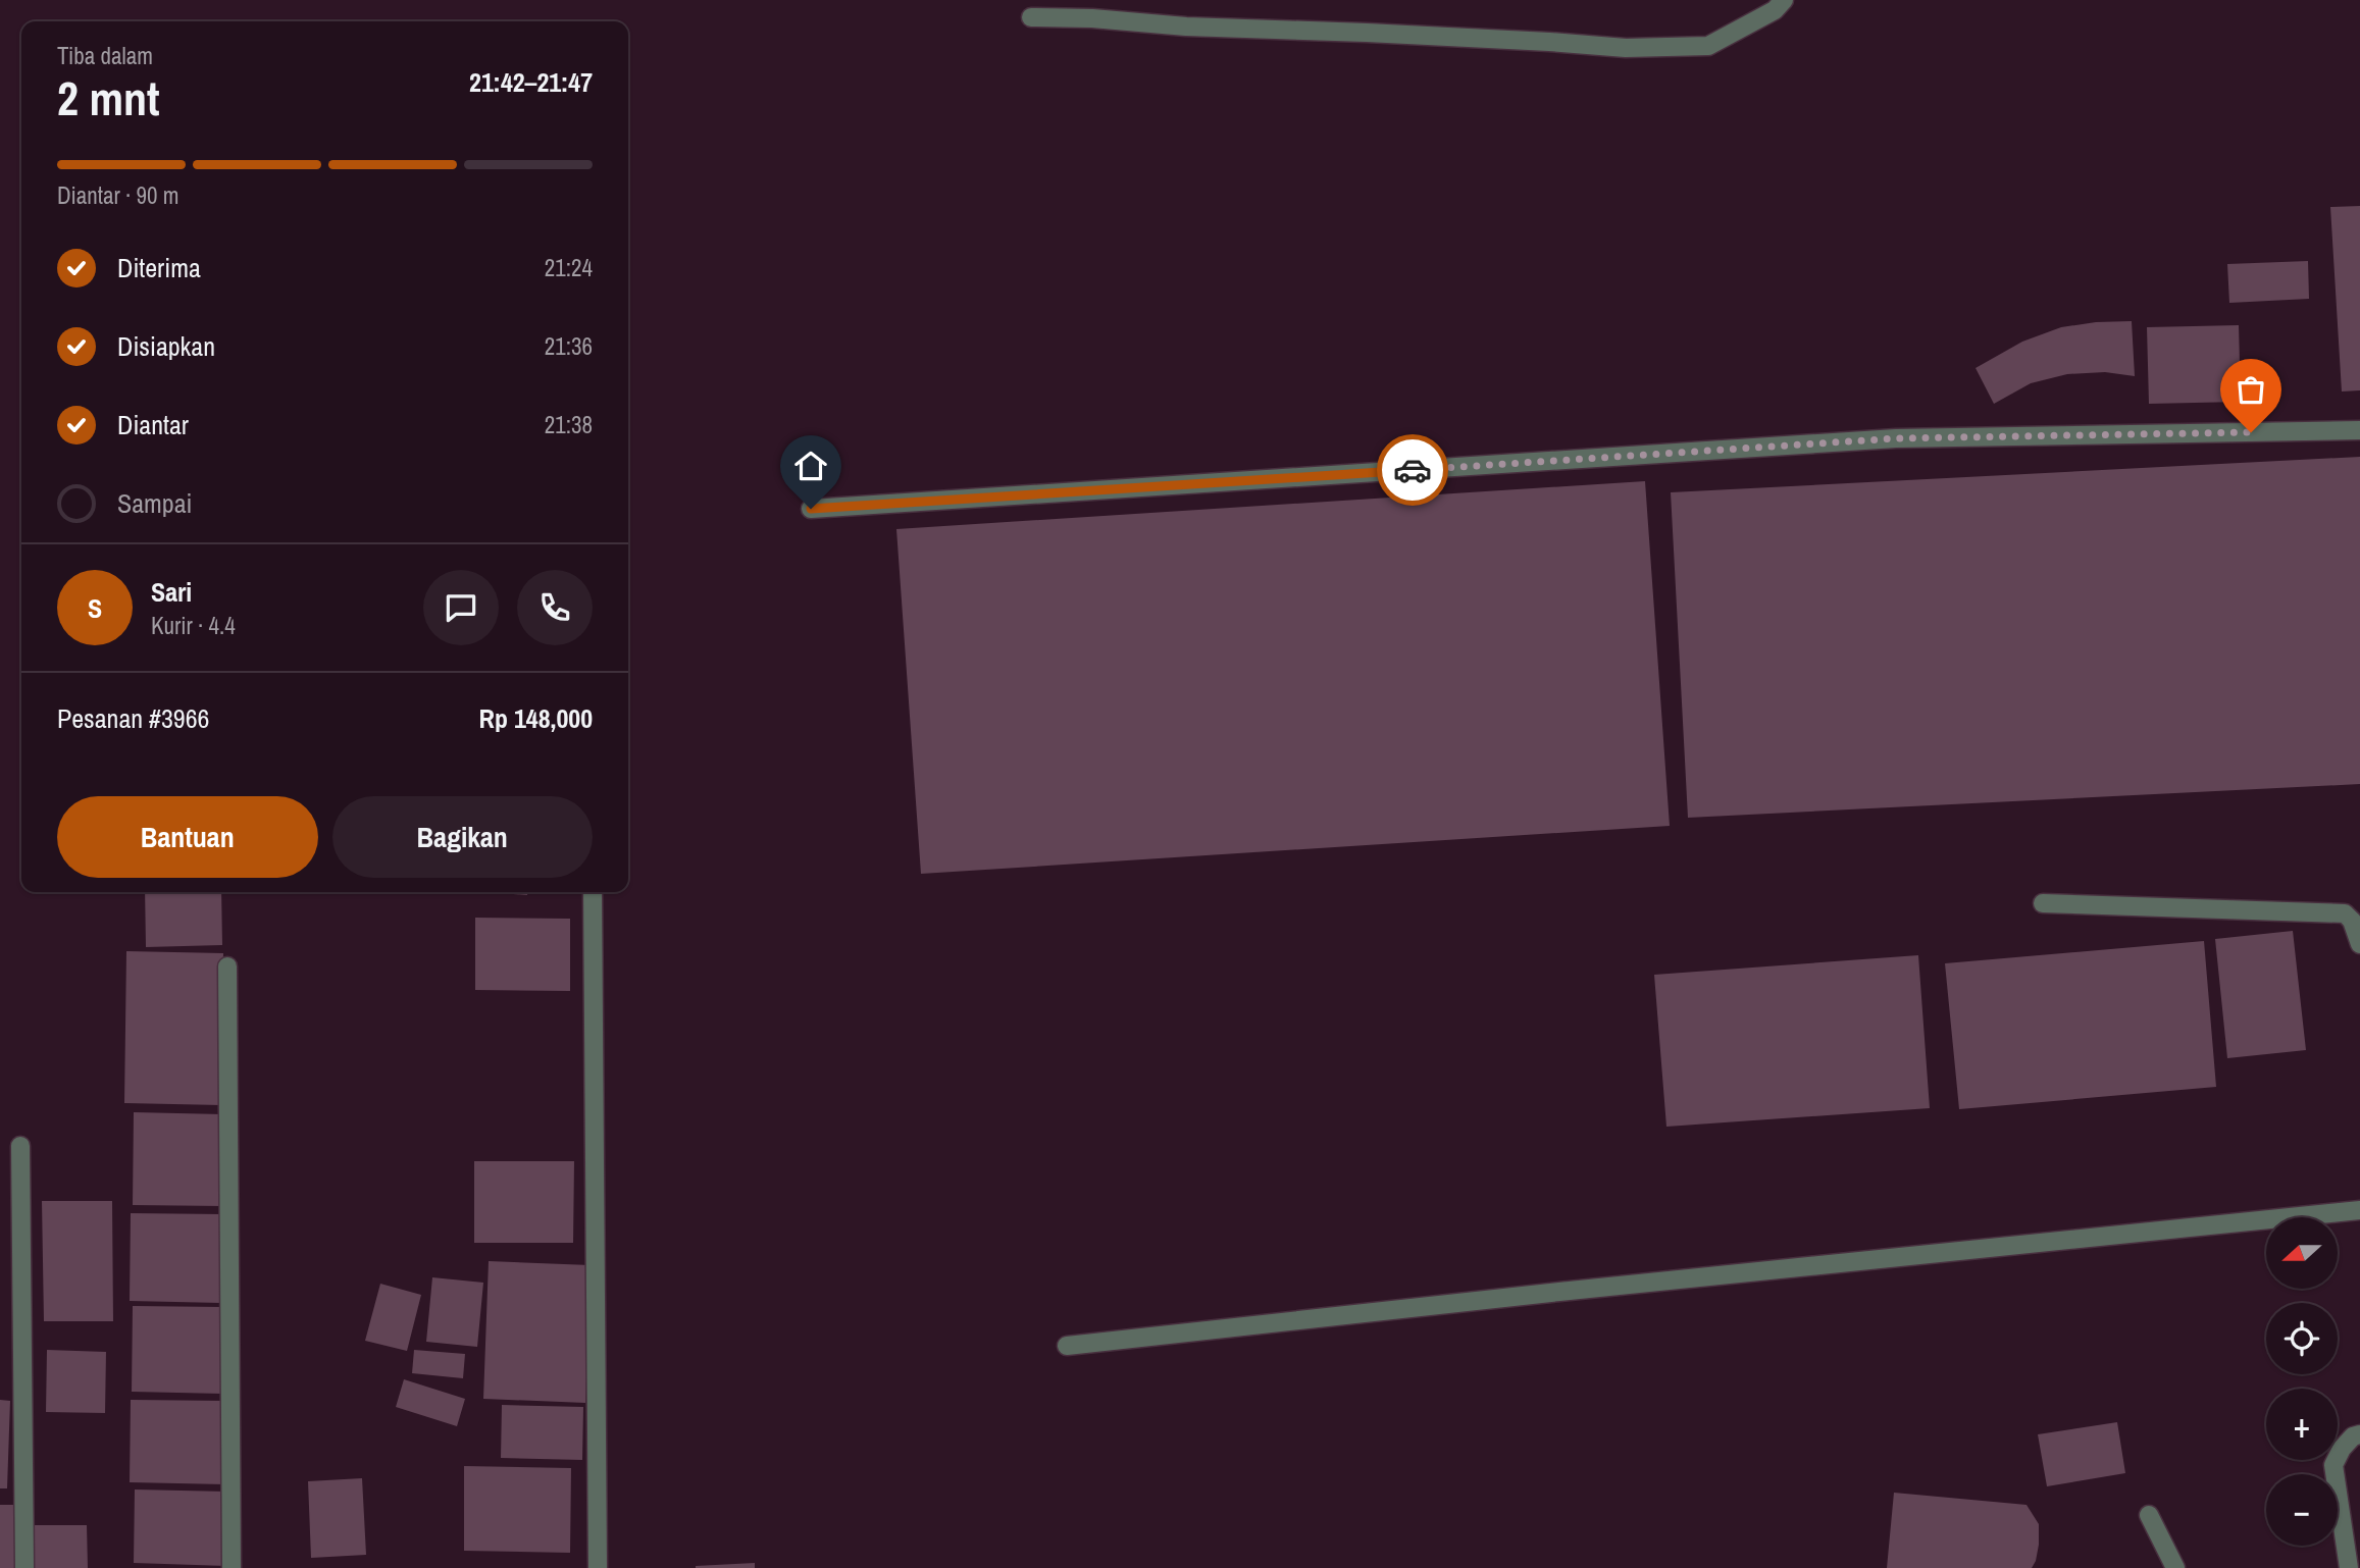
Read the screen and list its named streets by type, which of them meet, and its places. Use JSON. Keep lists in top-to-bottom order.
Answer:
{
  "north": "left",
  "page": {
    "heading": ["2 mnt", "Tiba dalam", "21:42–21:47"],
    "panel": [
      "Sari",
      "Kurir · 4.4",
      "Pesanan #3966",
      "Rp 148,000"
    ],
    "bar": "Diantar · 90 m",
    "list": [
      ["Diterima", "21:24"],
      ["Disiapkan", "21:36"],
      ["Diantar", "21:38"],
      "Sampai"
    ],
    "round": "S",
    "buttons": ["Bantuan", "Bagikan"],
    "map_buttons": ["+", "−"]
  }
}
